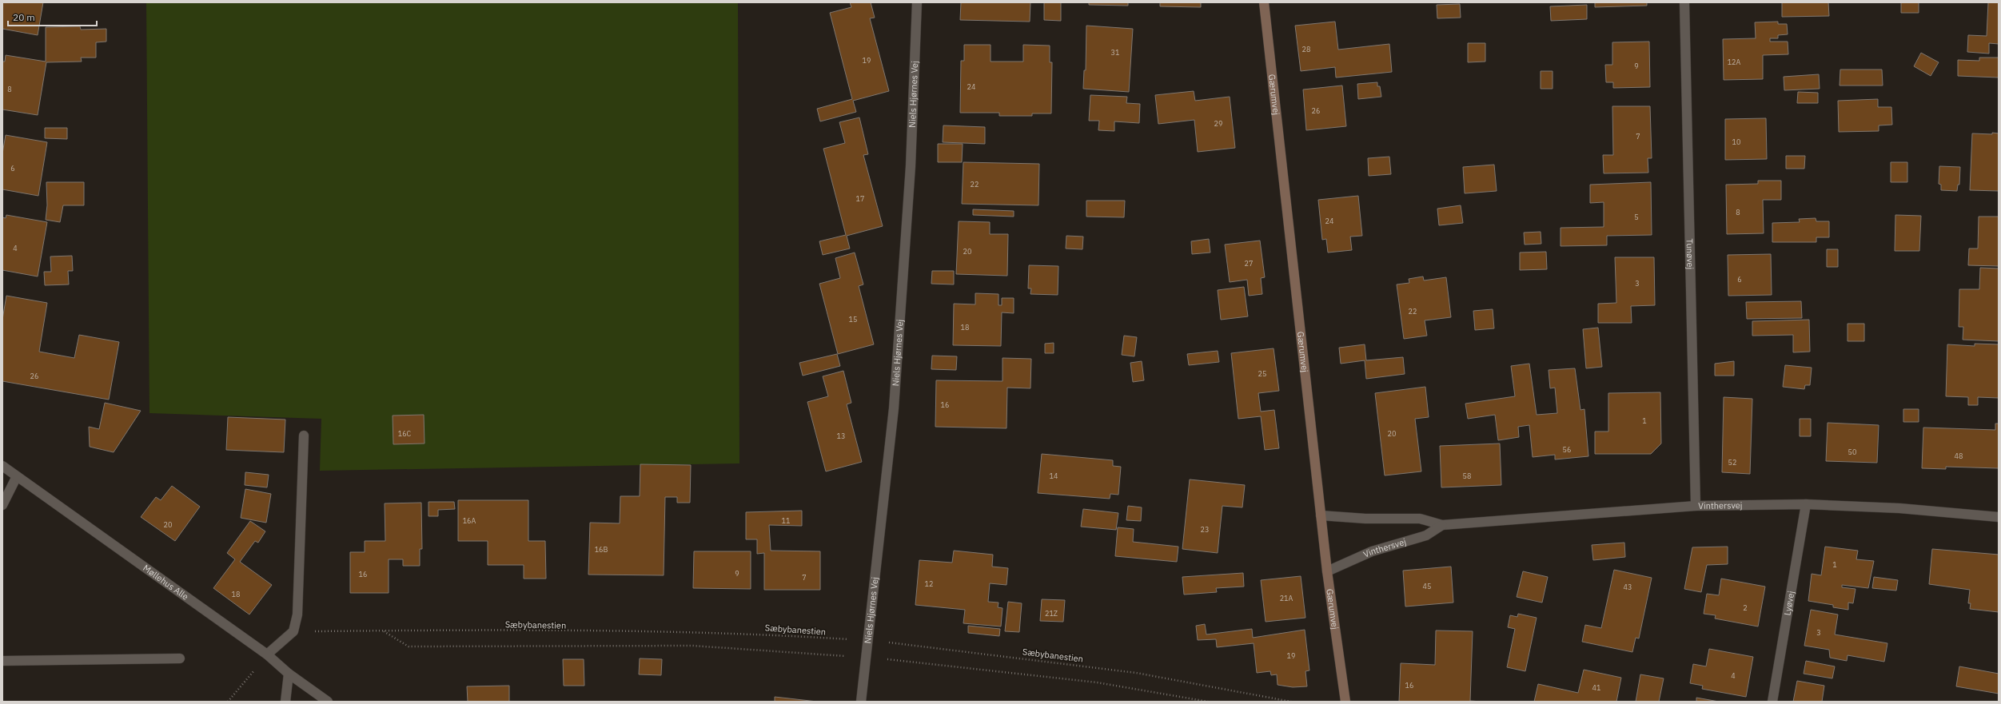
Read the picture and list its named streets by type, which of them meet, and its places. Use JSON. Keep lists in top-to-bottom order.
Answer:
{
  "streets": {
    "main road": ["Gærumvej"],
    "street": [
      "Niels Hjørnes Vej",
      "Tunøvej",
      "Vinthersvej",
      "Møllehus Alle",
      "Lyøvej"
    ],
    "path": ["Sæbybanestien"]
  },
  "crossings": [
    ["Niels Hjørnes Vej", "Sæbybanestien"],
    ["Gærumvej", "Vinthersvej"],
    ["Tunøvej", "Vinthersvej"],
    ["Vinthersvej", "Lyøvej"]
  ],
  "house_numbers": [
    "28",
    "31",
    "19",
    "12A",
    "9",
    "24",
    "8",
    "26",
    "29",
    "7",
    "10",
    "6",
    "22",
    "17",
    "8",
    "5",
    "24",
    "4",
    "20",
    "27",
    "6",
    "3",
    "22",
    "15",
    "18",
    "25",
    "26",
    "16",
    "1",
    "16C",
    "20",
    "13",
    "56",
    "50",
    "48",
    "52",
    "14",
    "58",
    "16A",
    "11",
    "20",
    "23",
    "16B",
    "1",
    "9",
    "16",
    "7",
    "12",
    "45",
    "43",
    "18",
    "21A",
    "2",
    "21Z",
    "3",
    "19",
    "4",
    "16",
    "41"
  ],
  "scale_bar": "20 m"
}
